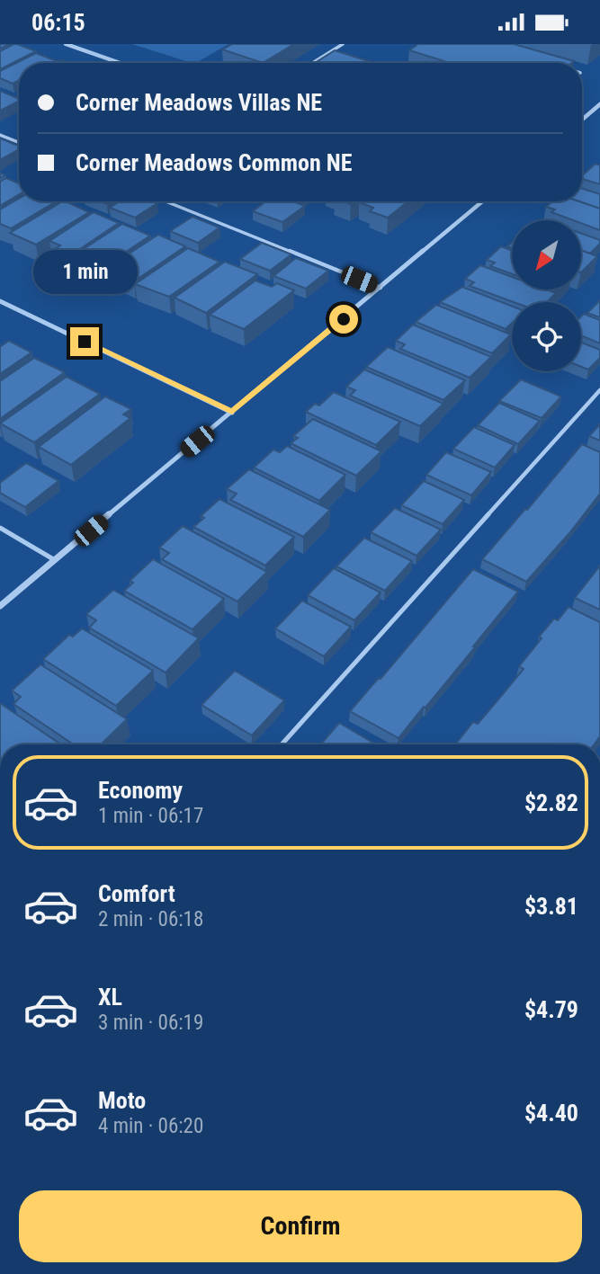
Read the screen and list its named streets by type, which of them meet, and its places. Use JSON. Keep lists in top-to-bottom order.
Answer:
{
  "north": "bottom left",
  "page": {
    "status": "06:15",
    "banner": ["Corner Meadows Villas NE", "Corner Meadows Common NE"],
    "bubble": "1 min",
    "list": [
      {
        "name": "Economy",
        "note": "1 min · 06:17",
        "value": "$2.82"
      },
      {
        "name": "Comfort",
        "note": "2 min · 06:18",
        "value": "$3.81"
      },
      {
        "name": "XL",
        "note": "3 min · 06:19",
        "value": "$4.79"
      },
      {
        "name": "Moto",
        "note": "4 min · 06:20",
        "value": "$4.40"
      }
    ],
    "buttons": "Confirm"
  }
}
